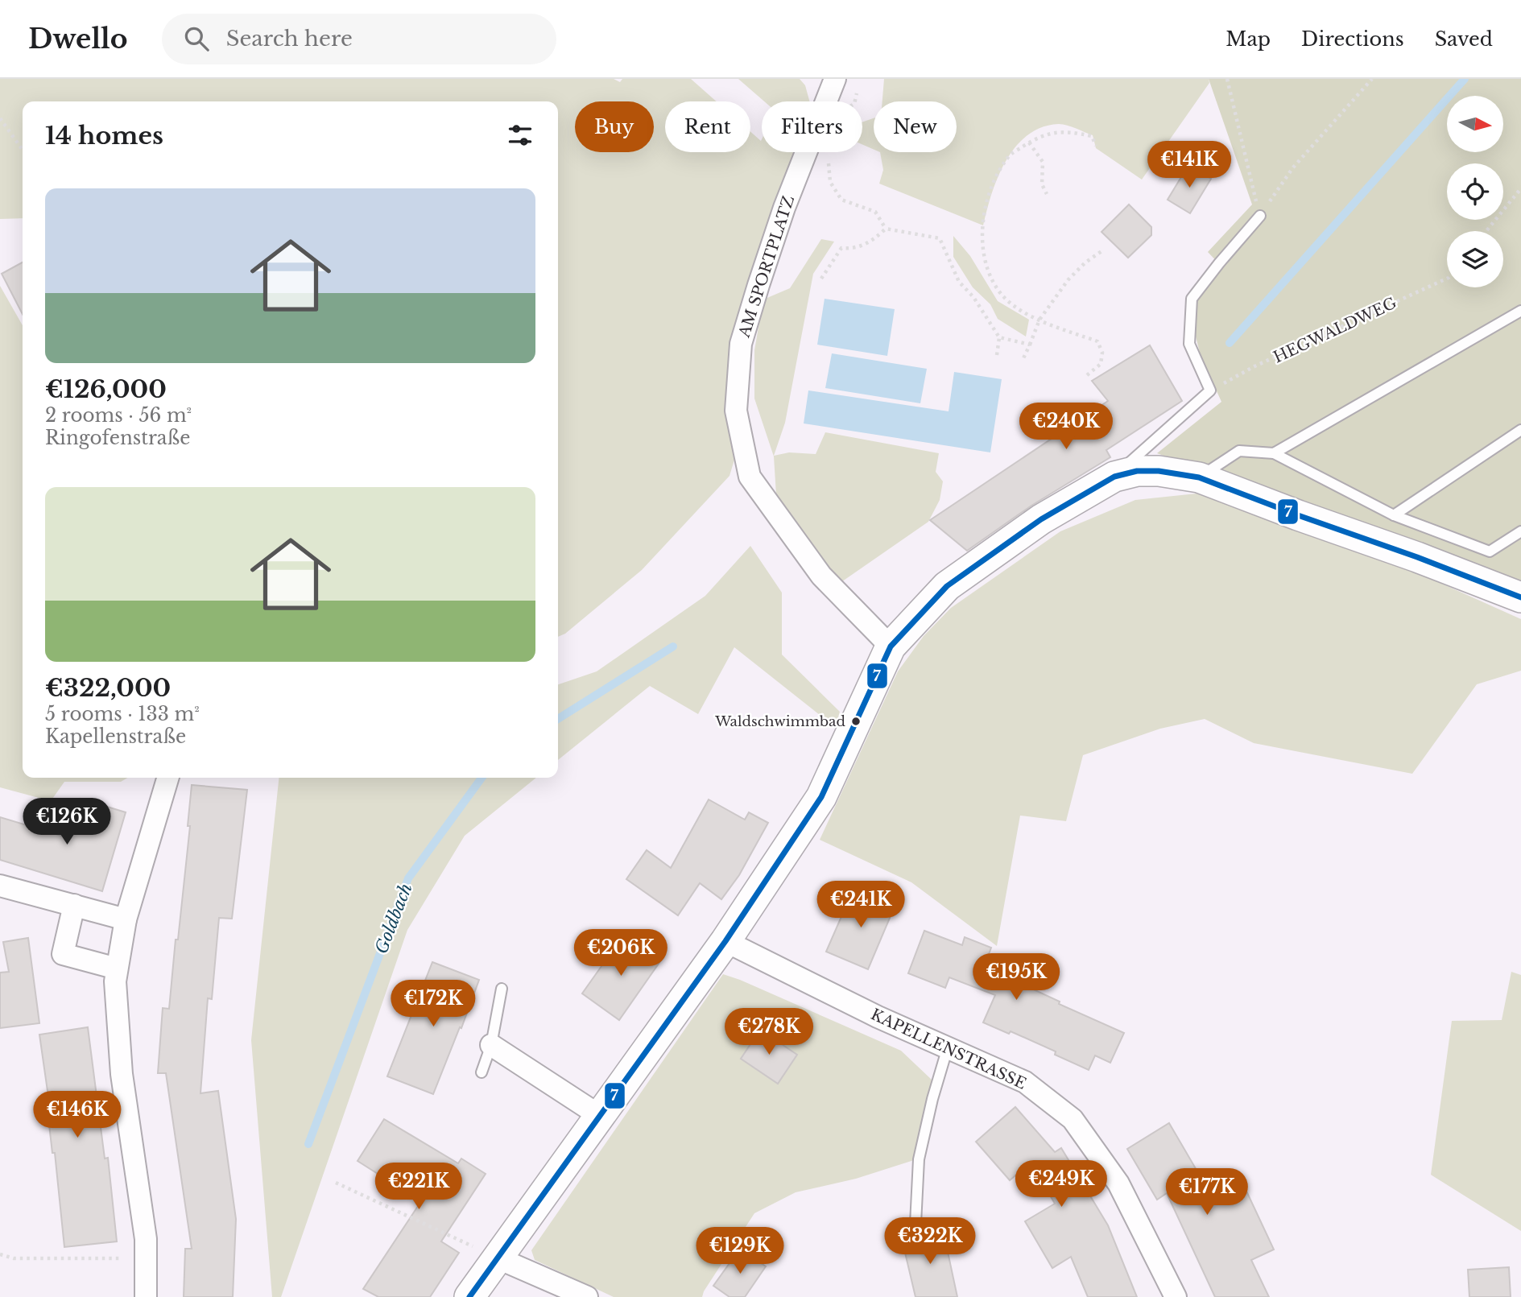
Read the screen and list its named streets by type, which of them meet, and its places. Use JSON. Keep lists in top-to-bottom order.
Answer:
{
  "streets": {
    "street": ["AM SPORTPLATZ", "KAPELLENSTRASSE"],
    "path": ["HEGWALDWEG"]
  },
  "water": ["Goldbach"],
  "places": ["Waldschwimmbad"],
  "lines": ["transit line 7"],
  "north": "right",
  "page": {
    "header": "Dwello",
    "search": "Search here",
    "nav": ["Map", "Directions", "Saved"],
    "chip": [
      "Buy",
      "Rent",
      "Filters",
      "New"
    ],
    "heading": "14 homes",
    "price": [
      "€141K",
      "€240K",
      "€126K",
      "€241K",
      "€206K",
      "€195K",
      "€172K",
      "€278K",
      "€146K",
      "€249K",
      "€221K",
      "€177K",
      "€322K",
      "€129K"
    ],
    "list": [
      {
        "name": "€126,000",
        "note": "2 rooms · 56 m² · Ringofenstraße"
      },
      {
        "name": "€322,000",
        "note": "5 rooms · 133 m² · Kapellenstraße"
      }
    ]
  }
}
